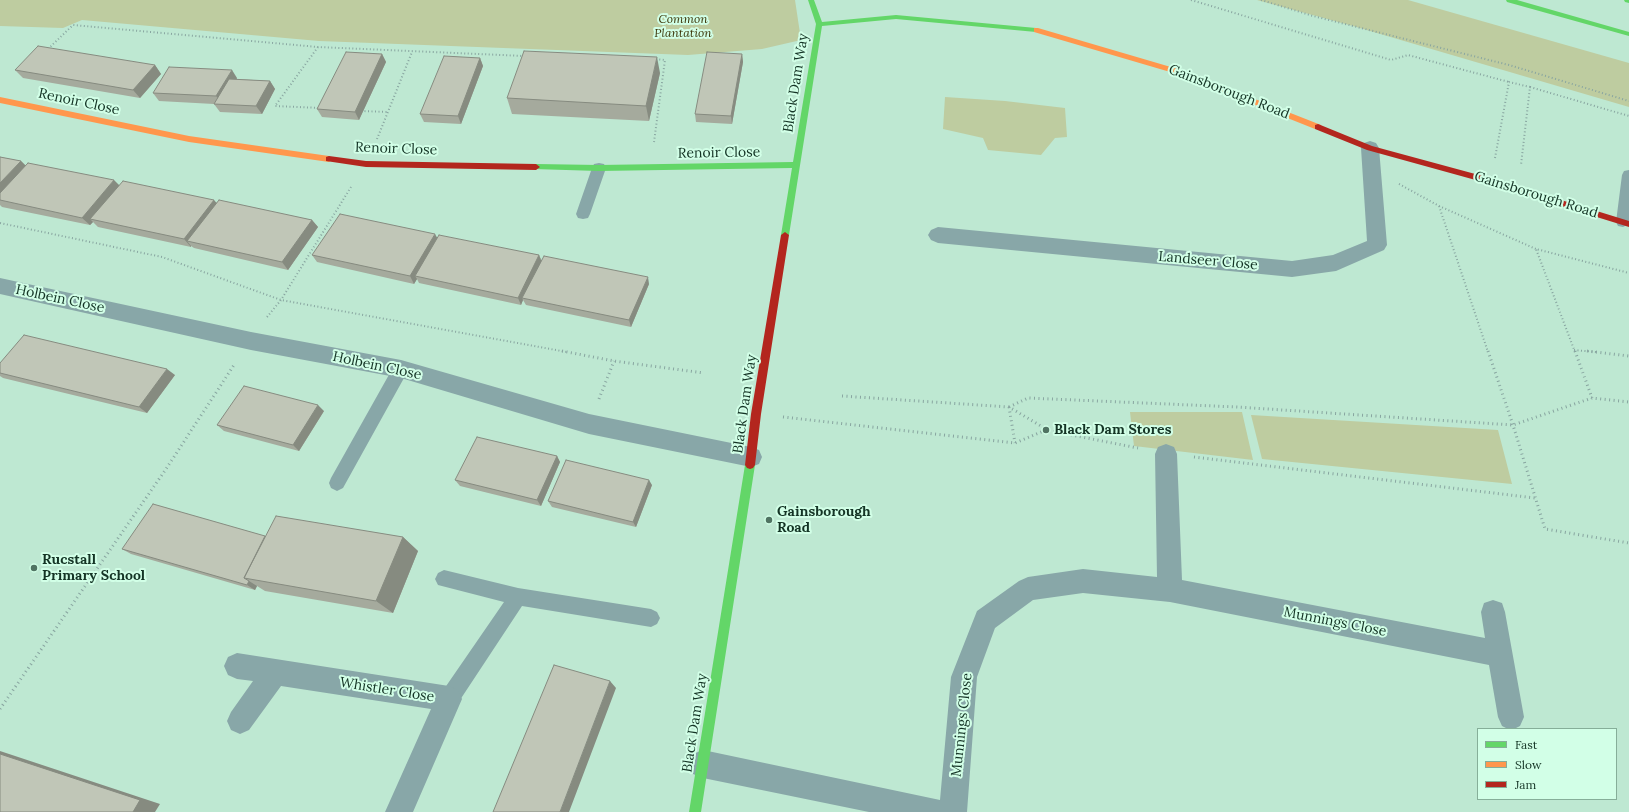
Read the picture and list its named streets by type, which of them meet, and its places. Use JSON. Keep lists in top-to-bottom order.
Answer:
{
  "streets": {
    "main road": ["Black Dam Way", "Gainsborough Road", "Renoir Close"],
    "street": [
      "Landseer Close",
      "Holbein Close",
      "Munnings Close",
      "Whistler Close"
    ]
  },
  "crossings": [
    ["Black Dam Way", "Gainsborough Road"],
    ["Black Dam Way", "Renoir Close"],
    ["Black Dam Way", "Holbein Close"],
    ["Gainsborough Road", "Landseer Close"]
  ],
  "parks": ["Common Plantation"],
  "places": ["Black Dam Stores", "Gainsborough Road", "Rucstall Primary School"],
  "legend": ["Fast", "Slow", "Jam"]
}
